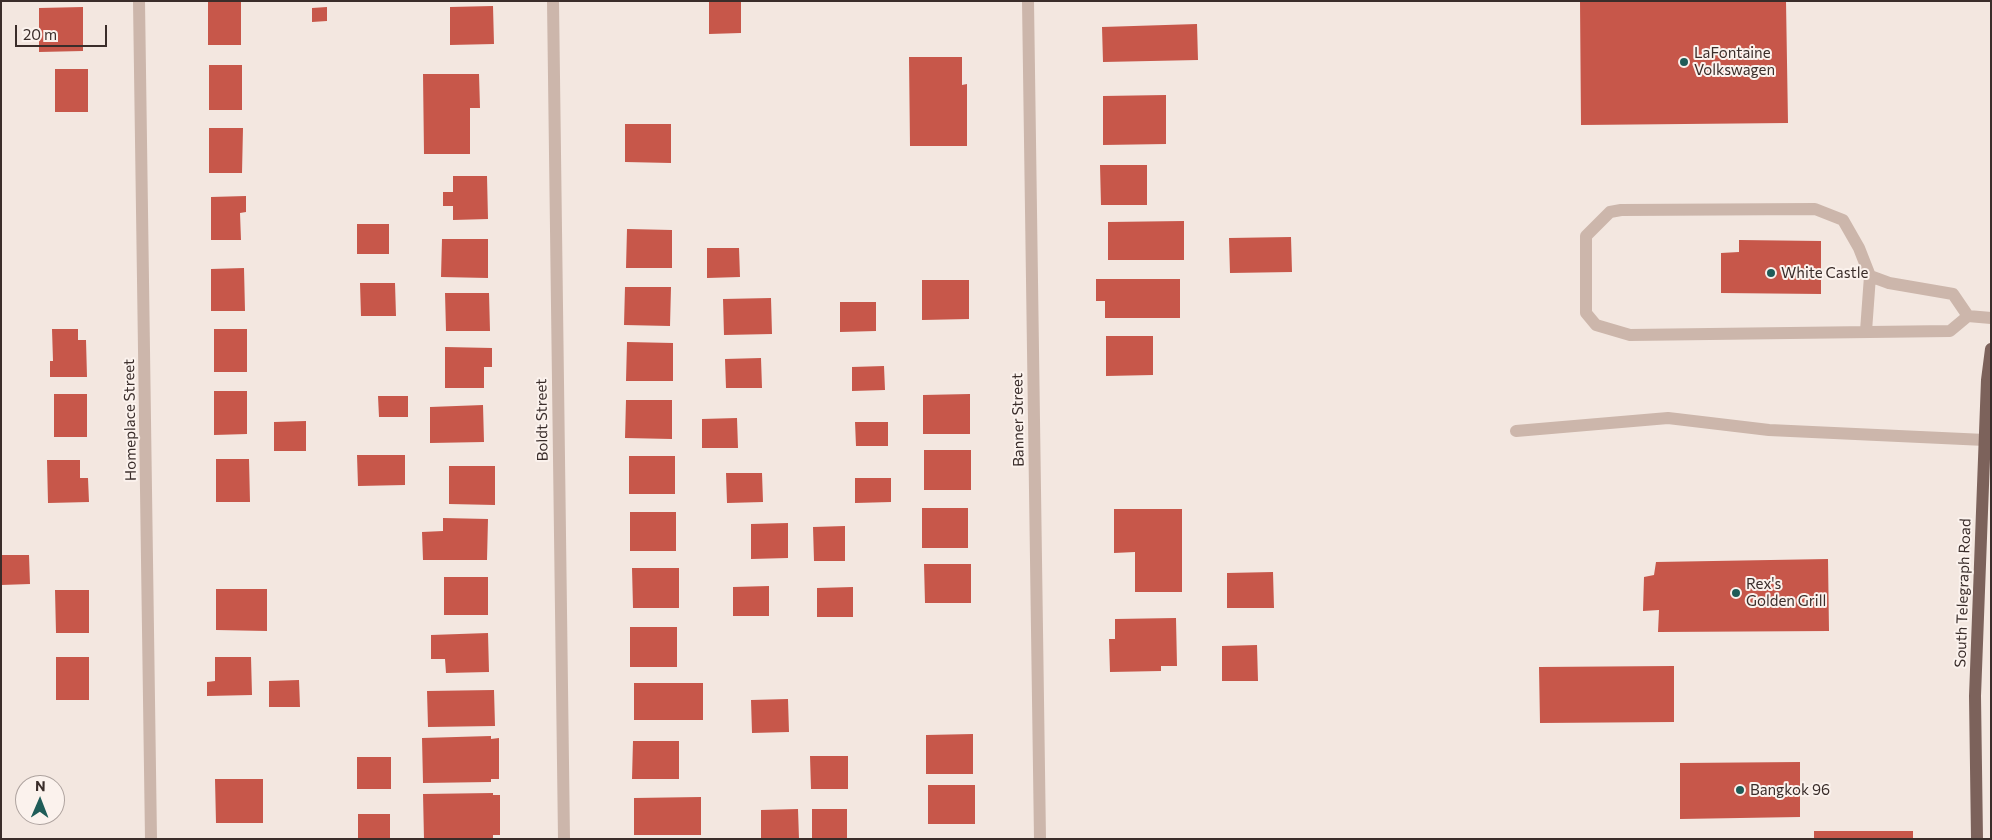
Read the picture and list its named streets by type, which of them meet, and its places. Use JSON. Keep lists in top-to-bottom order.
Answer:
{
  "streets": {
    "main road": ["South Telegraph Road"],
    "street": ["Homeplace Street", "Boldt Street", "Banner Street"]
  },
  "places": [
    "LaFontaine Volkswagen",
    "White Castle",
    "Rex's Golden Grill",
    "Bangkok 96"
  ],
  "scale_bar": "20 m",
  "north": "top"
}
